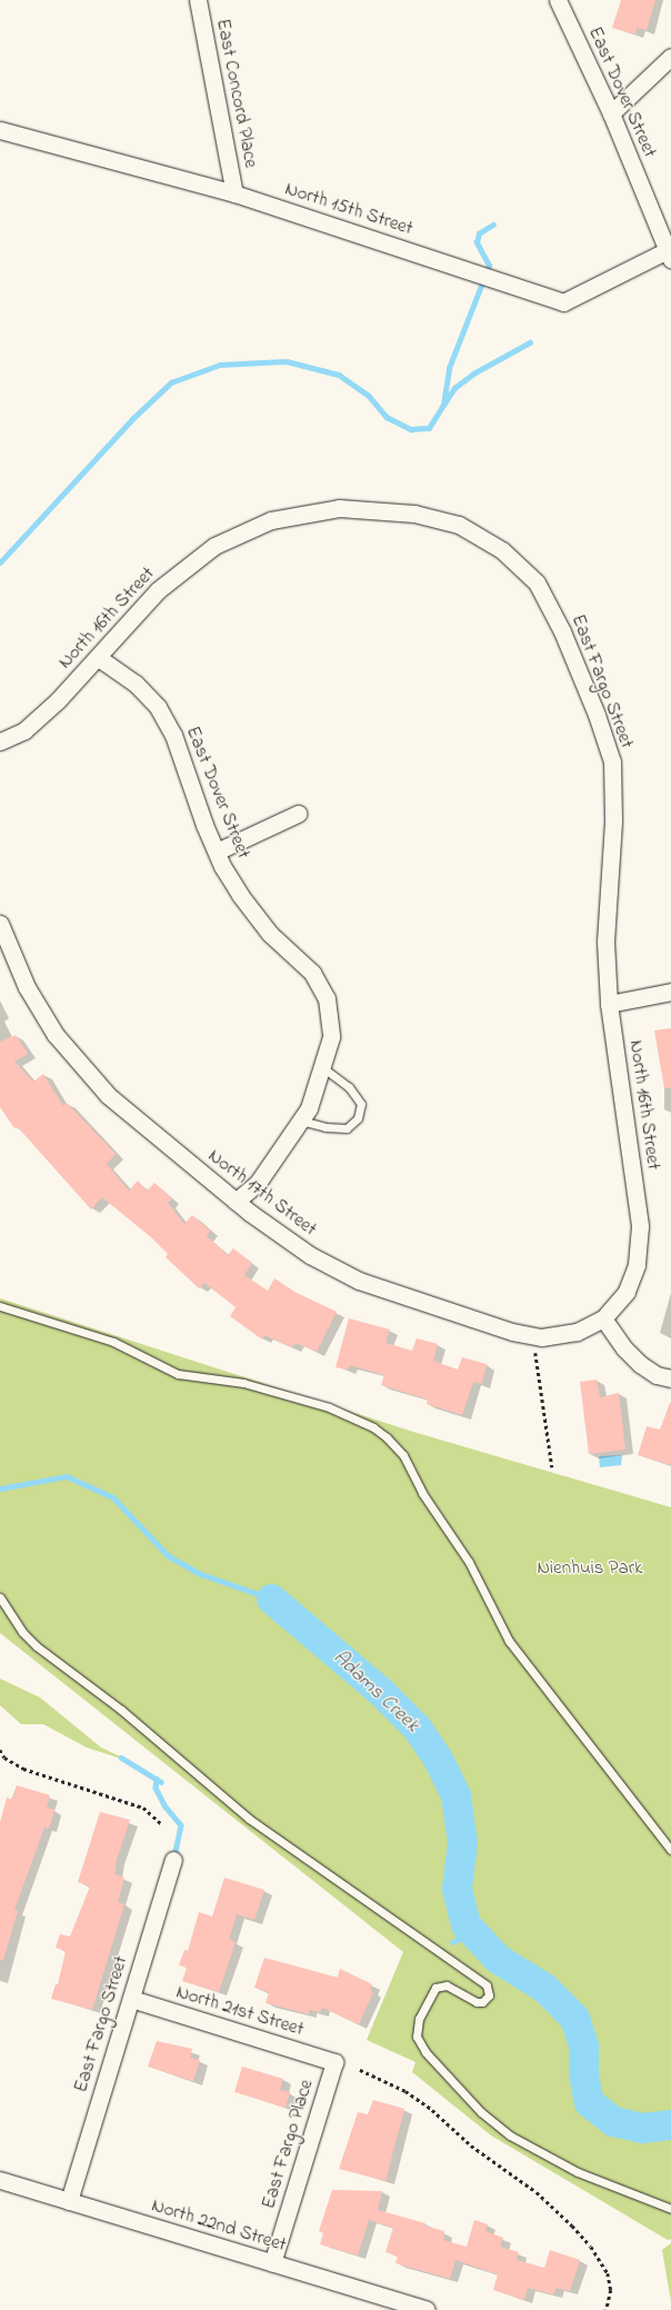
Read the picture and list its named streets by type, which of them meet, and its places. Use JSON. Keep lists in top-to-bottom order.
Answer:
{
  "streets": {
    "street": [
      "East Dover Street",
      "East Concord Place",
      "North 15th Street",
      "North 16th Street",
      "East Fargo Street",
      "North 17th Street",
      "North 21st Street",
      "East Fargo Place",
      "North 22nd Street"
    ]
  },
  "crossings": [
    ["East Dover Street", "North 15th Street"],
    ["East Dover Street", "North 16th Street"],
    ["East Dover Street", "North 17th Street"],
    ["East Concord Place", "North 15th Street"],
    ["North 16th Street", "East Fargo Street"],
    ["North 16th Street", "North 17th Street"],
    ["East Fargo Street", "North 21st Street"],
    ["East Fargo Street", "North 22nd Street"],
    ["North 21st Street", "East Fargo Place"],
    ["East Fargo Place", "North 22nd Street"]
  ],
  "water": ["Adams Creek"],
  "parks": ["Nienhuis Park"]
}
